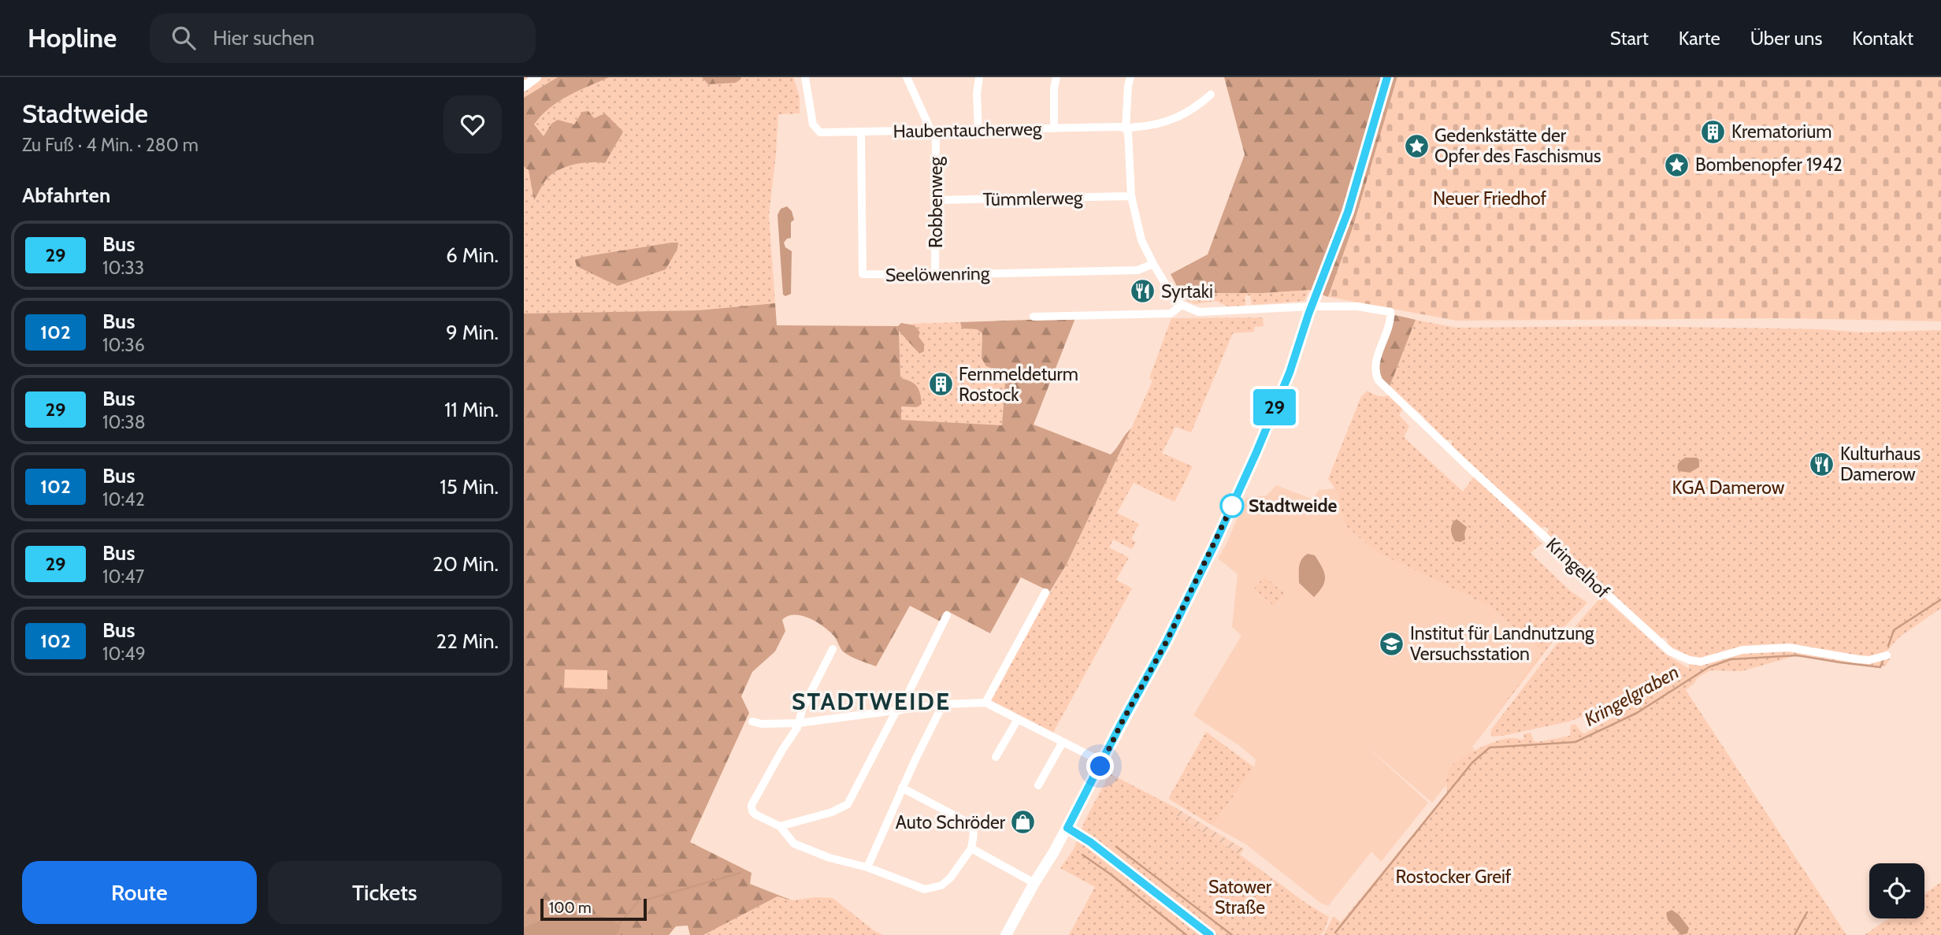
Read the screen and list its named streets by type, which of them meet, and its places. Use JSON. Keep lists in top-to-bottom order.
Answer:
{
  "streets": {
    "street": [
      "Haubentaucherweg",
      "Tümmlerweg",
      "Robbenweg",
      "Seelöwenring",
      "Kringelhof"
    ]
  },
  "crossings": [
    ["Haubentaucherweg", "Robbenweg"],
    ["Haubentaucherweg", "Seelöwenring"],
    ["Tümmlerweg", "Robbenweg"],
    ["Robbenweg", "Seelöwenring"]
  ],
  "districts": ["STADTWEIDE"],
  "water": ["Kringelgraben"],
  "parks": [
    "Neuer Friedhof",
    "KGA Damerow",
    "Rostocker Greif",
    "Satower Straße"
  ],
  "places": {
    "building": ["Krematorium", "Fernmeldeturm Rostock"],
    "place": ["Gedenkstätte der Opfer des Faschismus", "Bombenopfer 1942"],
    "restaurant": ["Syrtaki", "Kulturhaus Damerow"],
    "other": ["Stadtweide"],
    "school or university": ["Institut für Landnutzung Versuchsstation"],
    "shop": ["Auto Schröder"]
  },
  "lines": ["bus line 29"],
  "scale_bar": "100 m",
  "page": {
    "header": "Hopline",
    "search": "Hier suchen",
    "nav": [
      "Start",
      "Karte",
      "Über uns",
      "Kontakt"
    ],
    "heading": [
      ["Stadtweide", "Zu Fuß · 4 Min. · 280 m"],
      "Abfahrten"
    ],
    "on_map": "29",
    "list": [
      {
        "mark": "29",
        "name": "Bus",
        "note": "10:33",
        "value": "6 Min."
      },
      {
        "mark": "102",
        "name": "Bus",
        "note": "10:36",
        "value": "9 Min."
      },
      {
        "mark": "29",
        "name": "Bus",
        "note": "10:38",
        "value": "11 Min."
      },
      {
        "mark": "102",
        "name": "Bus",
        "note": "10:42",
        "value": "15 Min."
      },
      {
        "mark": "29",
        "name": "Bus",
        "note": "10:47",
        "value": "20 Min."
      },
      {
        "mark": "102",
        "name": "Bus",
        "note": "10:49",
        "value": "22 Min."
      }
    ],
    "buttons": ["Route", "Tickets"],
    "scale": "100 m"
  }
}
